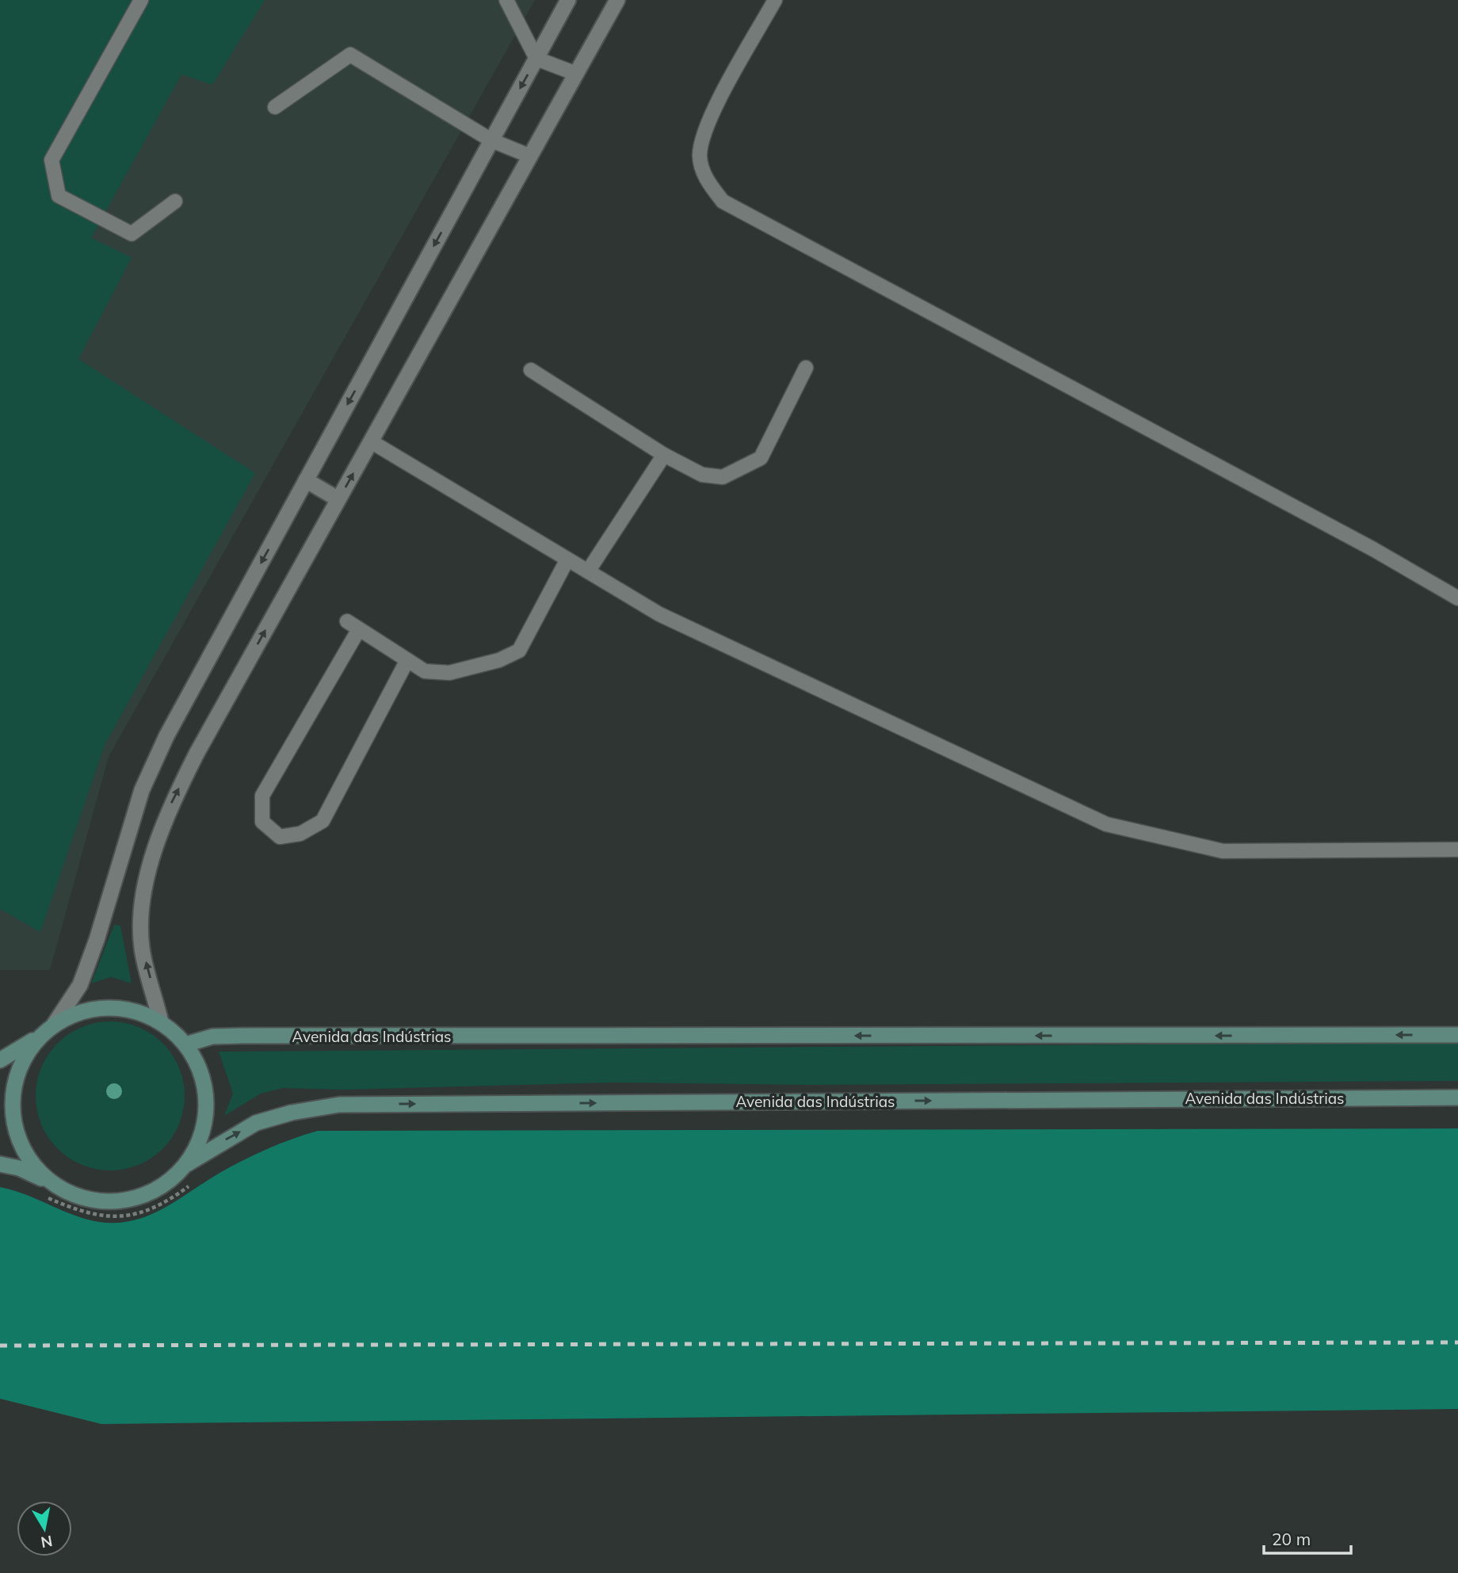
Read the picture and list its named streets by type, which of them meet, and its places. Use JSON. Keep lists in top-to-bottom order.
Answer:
{
  "streets": {
    "main road": ["Avenida das Indústrias"]
  },
  "scale_bar": "20 m",
  "north": "bottom"
}
